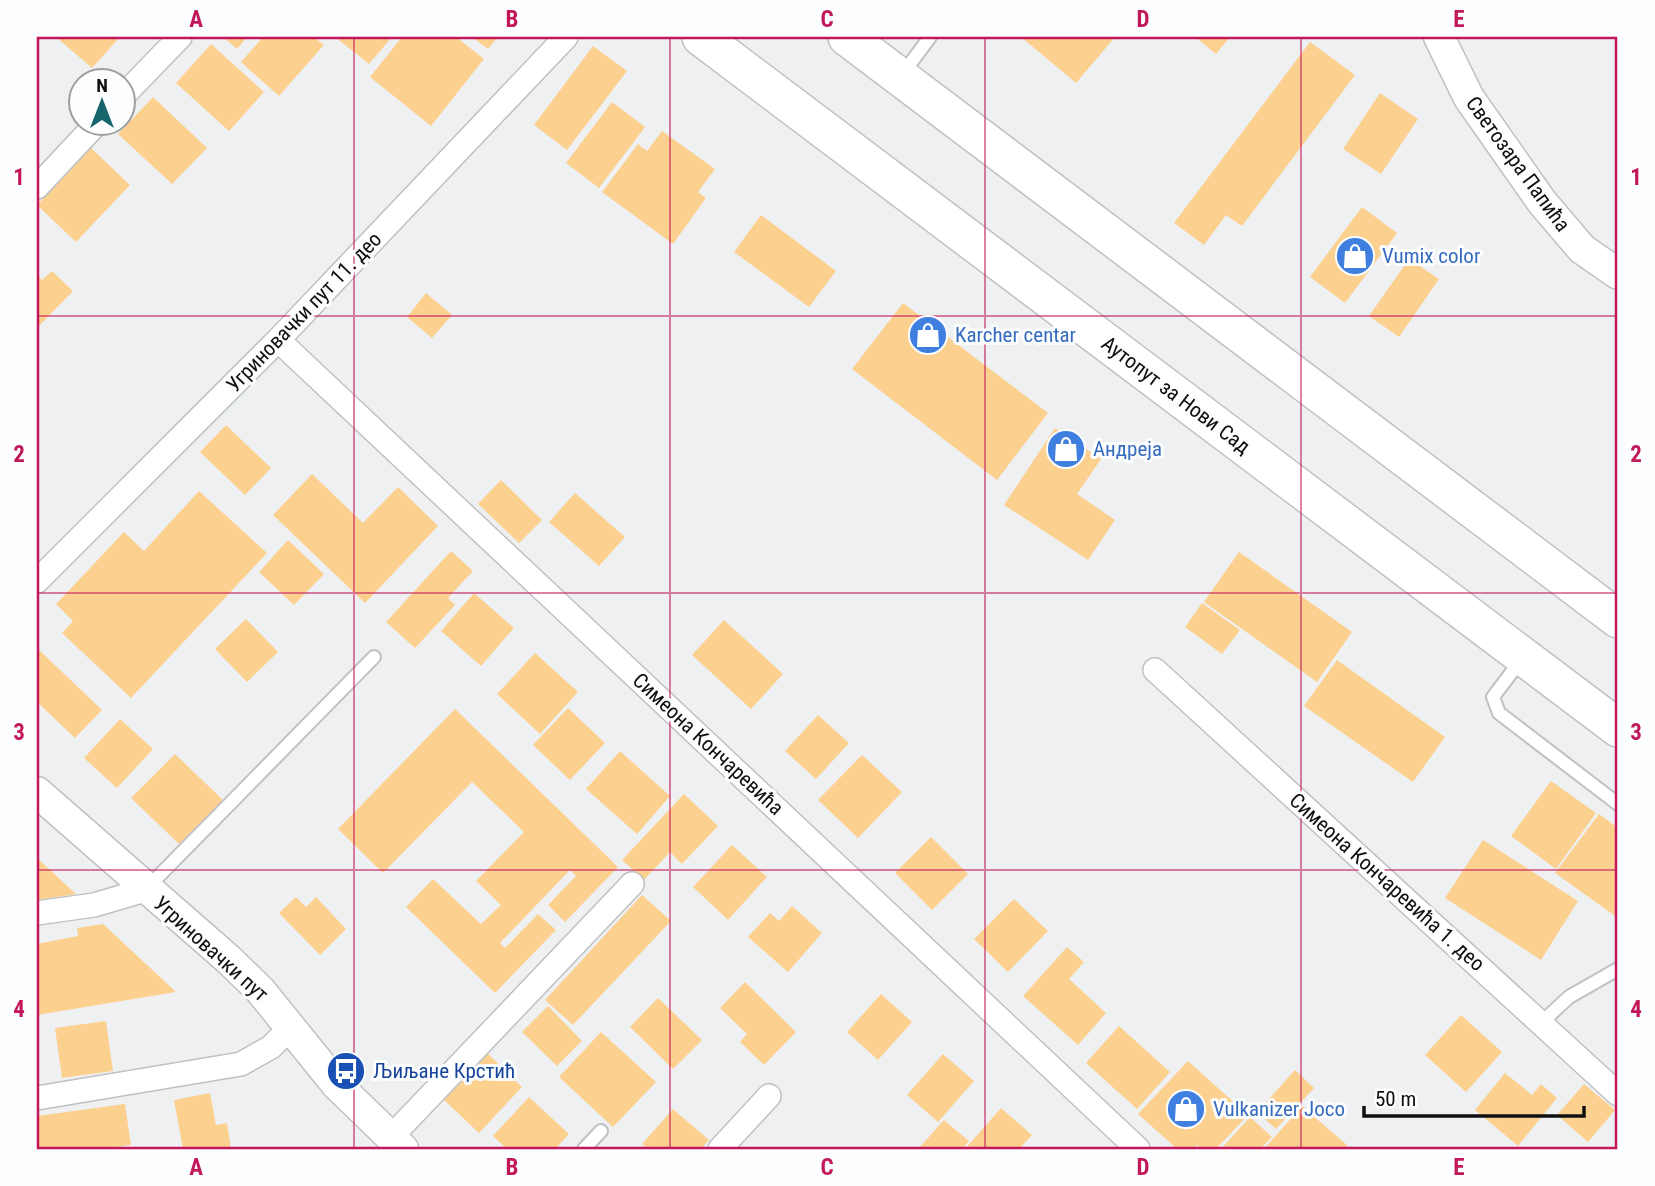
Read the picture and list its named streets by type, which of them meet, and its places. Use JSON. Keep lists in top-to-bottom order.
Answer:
{
  "streets": {
    "main road": ["Аутопут за Нови Сад"],
    "street": [
      "Светозара Папића",
      "Угриновачки пут 11. део",
      "Симеона Кончаревића",
      "Симеона Кончаревића 1. део",
      "Угриновачки пут"
    ]
  },
  "crossings": [
    ["Угриновачки пут 11. део", "Симеона Кончаревића"]
  ],
  "places": {
    "shop": [
      "Vumix color",
      "Karcher centar",
      "Андреја",
      "Vulkanizer Joco"
    ],
    "bus stop": ["Љиљане Крстић"]
  },
  "scale_bar": "50 m",
  "north": "top",
  "grid": {
    "columns": [
      "A",
      "B",
      "C",
      "D",
      "E"
    ],
    "rows": [
      "1",
      "2",
      "3",
      "4"
    ]
  }
}
